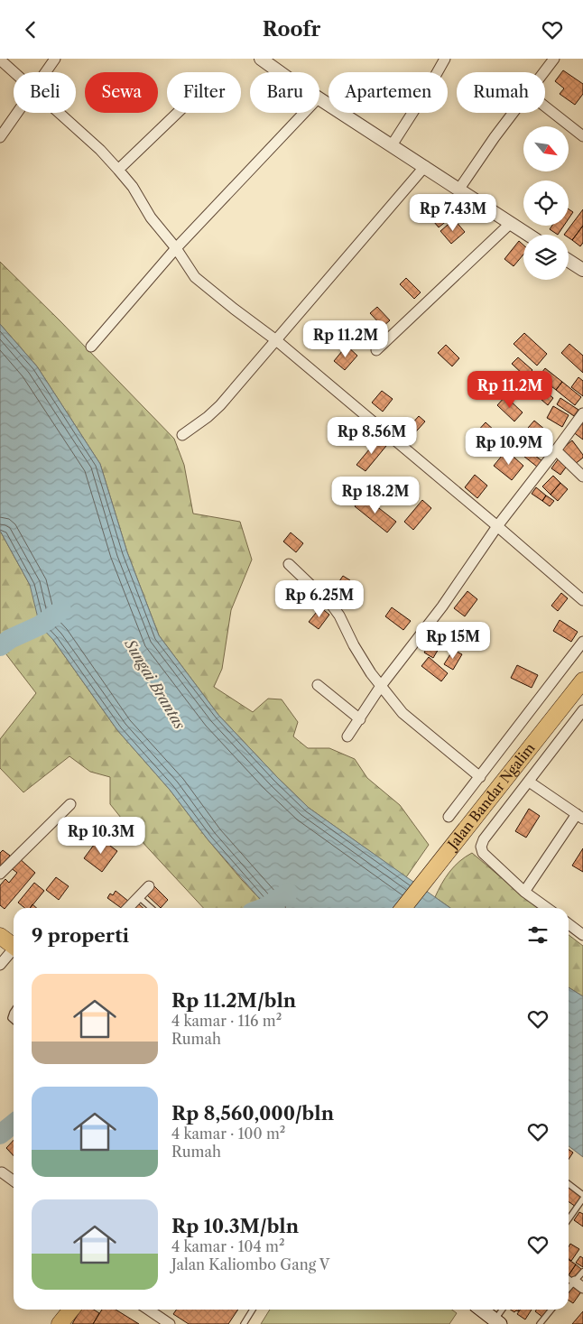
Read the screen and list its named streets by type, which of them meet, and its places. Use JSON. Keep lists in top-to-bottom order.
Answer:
{
  "streets": {
    "main road": ["Jalan Bandar Ngalim"]
  },
  "water": ["Sungai Brantas"],
  "north": "bottom right",
  "page": {
    "header": "Roofr",
    "chip": [
      "Beli",
      "Sewa",
      "Filter",
      "Baru",
      "Apartemen",
      "Rumah"
    ],
    "price": [
      "Rp 7.43M",
      "Rp 11.2M",
      "Rp 11.2M",
      "Rp 8.56M",
      "Rp 10.9M",
      "Rp 18.2M",
      "Rp 6.25M",
      "Rp 15M",
      "Rp 10.3M"
    ],
    "heading": "9 properti",
    "list": [
      {
        "name": "Rp 11.2M/bln",
        "note": "4 kamar · 116 m² · Rumah"
      },
      {
        "name": "Rp 8,560,000/bln",
        "note": "4 kamar · 100 m² · Rumah"
      },
      {
        "name": "Rp 10.3M/bln",
        "note": "4 kamar · 104 m² · Jalan Kaliombo Gang V"
      }
    ]
  }
}
